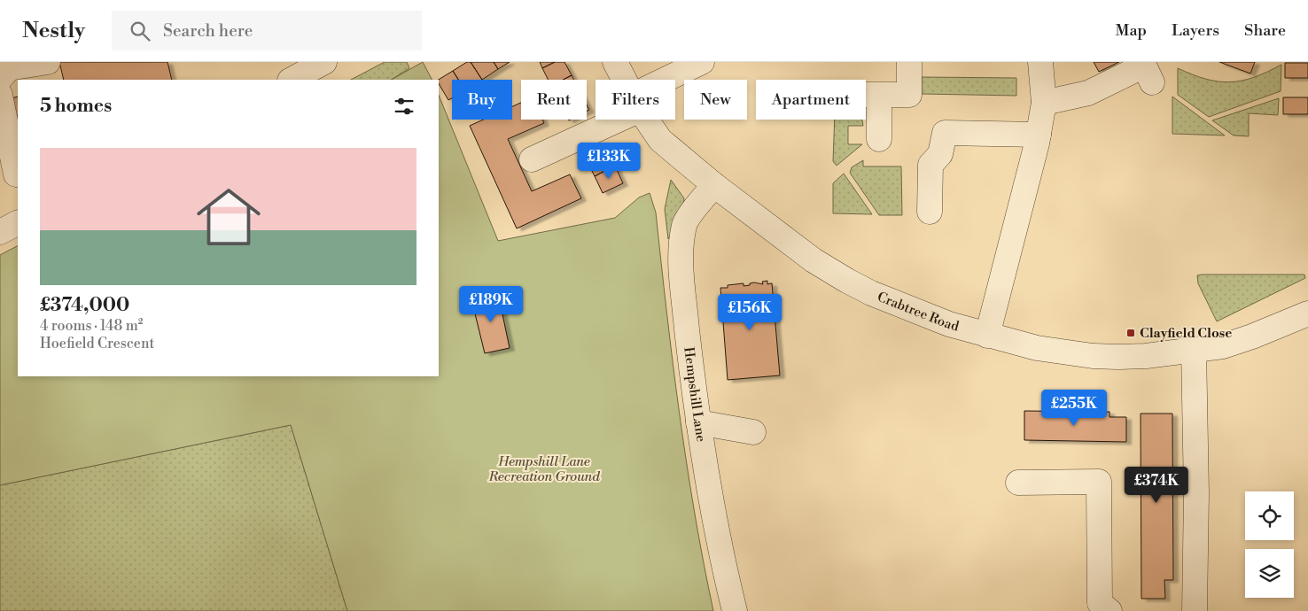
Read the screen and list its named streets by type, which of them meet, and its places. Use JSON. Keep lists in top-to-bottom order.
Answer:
{
  "streets": {
    "street": ["Crabtree Road", "Hempshill Lane"]
  },
  "crossings": [
    ["Crabtree Road", "Hempshill Lane"]
  ],
  "parks": ["Hempshill Lane Recreation Ground"],
  "places": {
    "transit": ["Clayfield Close"]
  },
  "page": {
    "header": "Nestly",
    "search": "Search here",
    "nav": ["Map", "Layers", "Share"],
    "chip": [
      "Buy",
      "Rent",
      "Filters",
      "New",
      "Apartment"
    ],
    "heading": "5 homes",
    "list": [
      {
        "name": "£374,000",
        "note": "4 rooms · 148 m² · Hoefield Crescent"
      }
    ],
    "price": [
      "£133K",
      "£189K",
      "£156K",
      "£255K",
      "£374K"
    ]
  }
}
